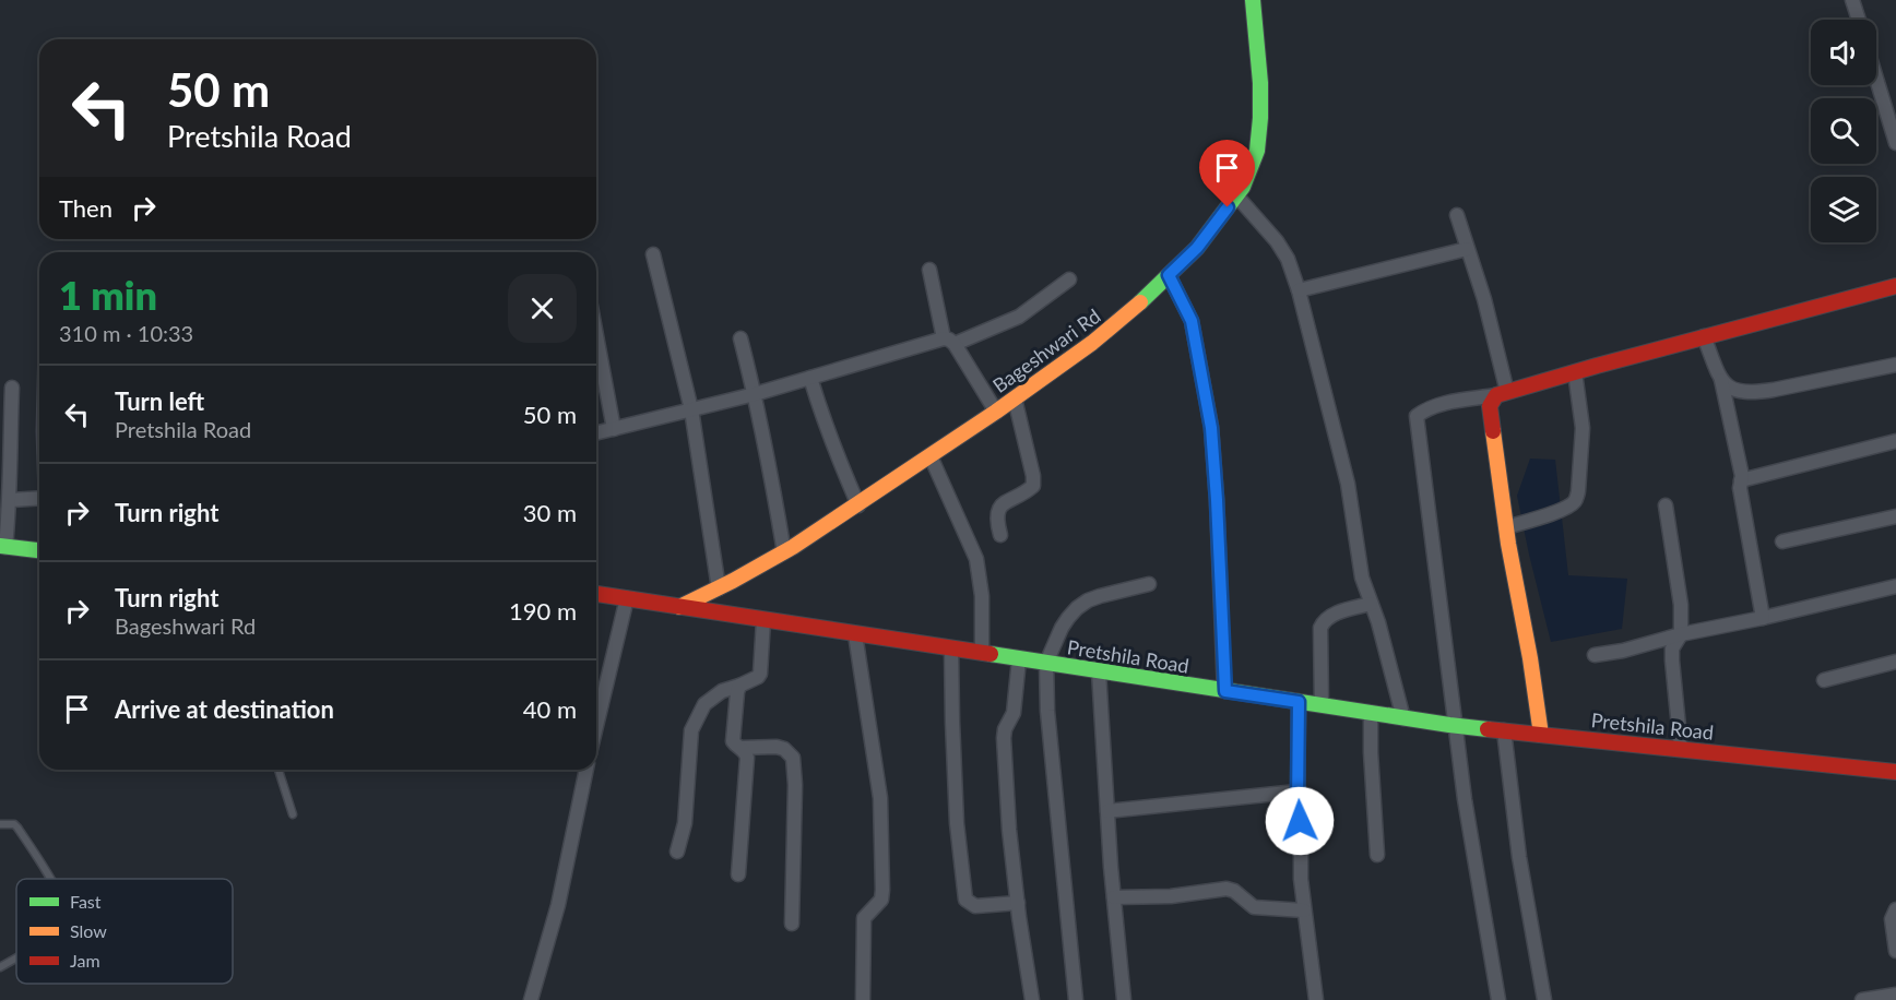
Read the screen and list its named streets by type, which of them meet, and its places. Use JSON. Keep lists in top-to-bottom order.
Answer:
{
  "streets": {
    "street": ["Bageshwari Rd", "Pretshila Road"]
  },
  "crossings": [
    ["Bageshwari Rd", "Pretshila Road"]
  ],
  "legend": ["Fast", "Slow", "Jam"],
  "page": {
    "turn": ["50 m", "Pretshila Road"],
    "then": "Then",
    "heading": ["1 min", "310 m · 10:33"],
    "list": [
      {
        "name": "Turn left",
        "note": "Pretshila Road",
        "value": "50 m"
      },
      {
        "name": "Turn right",
        "value": "30 m"
      },
      {
        "name": "Turn right",
        "note": "Bageshwari Rd",
        "value": "190 m"
      },
      {
        "name": "Arrive at destination",
        "value": "40 m"
      }
    ]
  }
}
